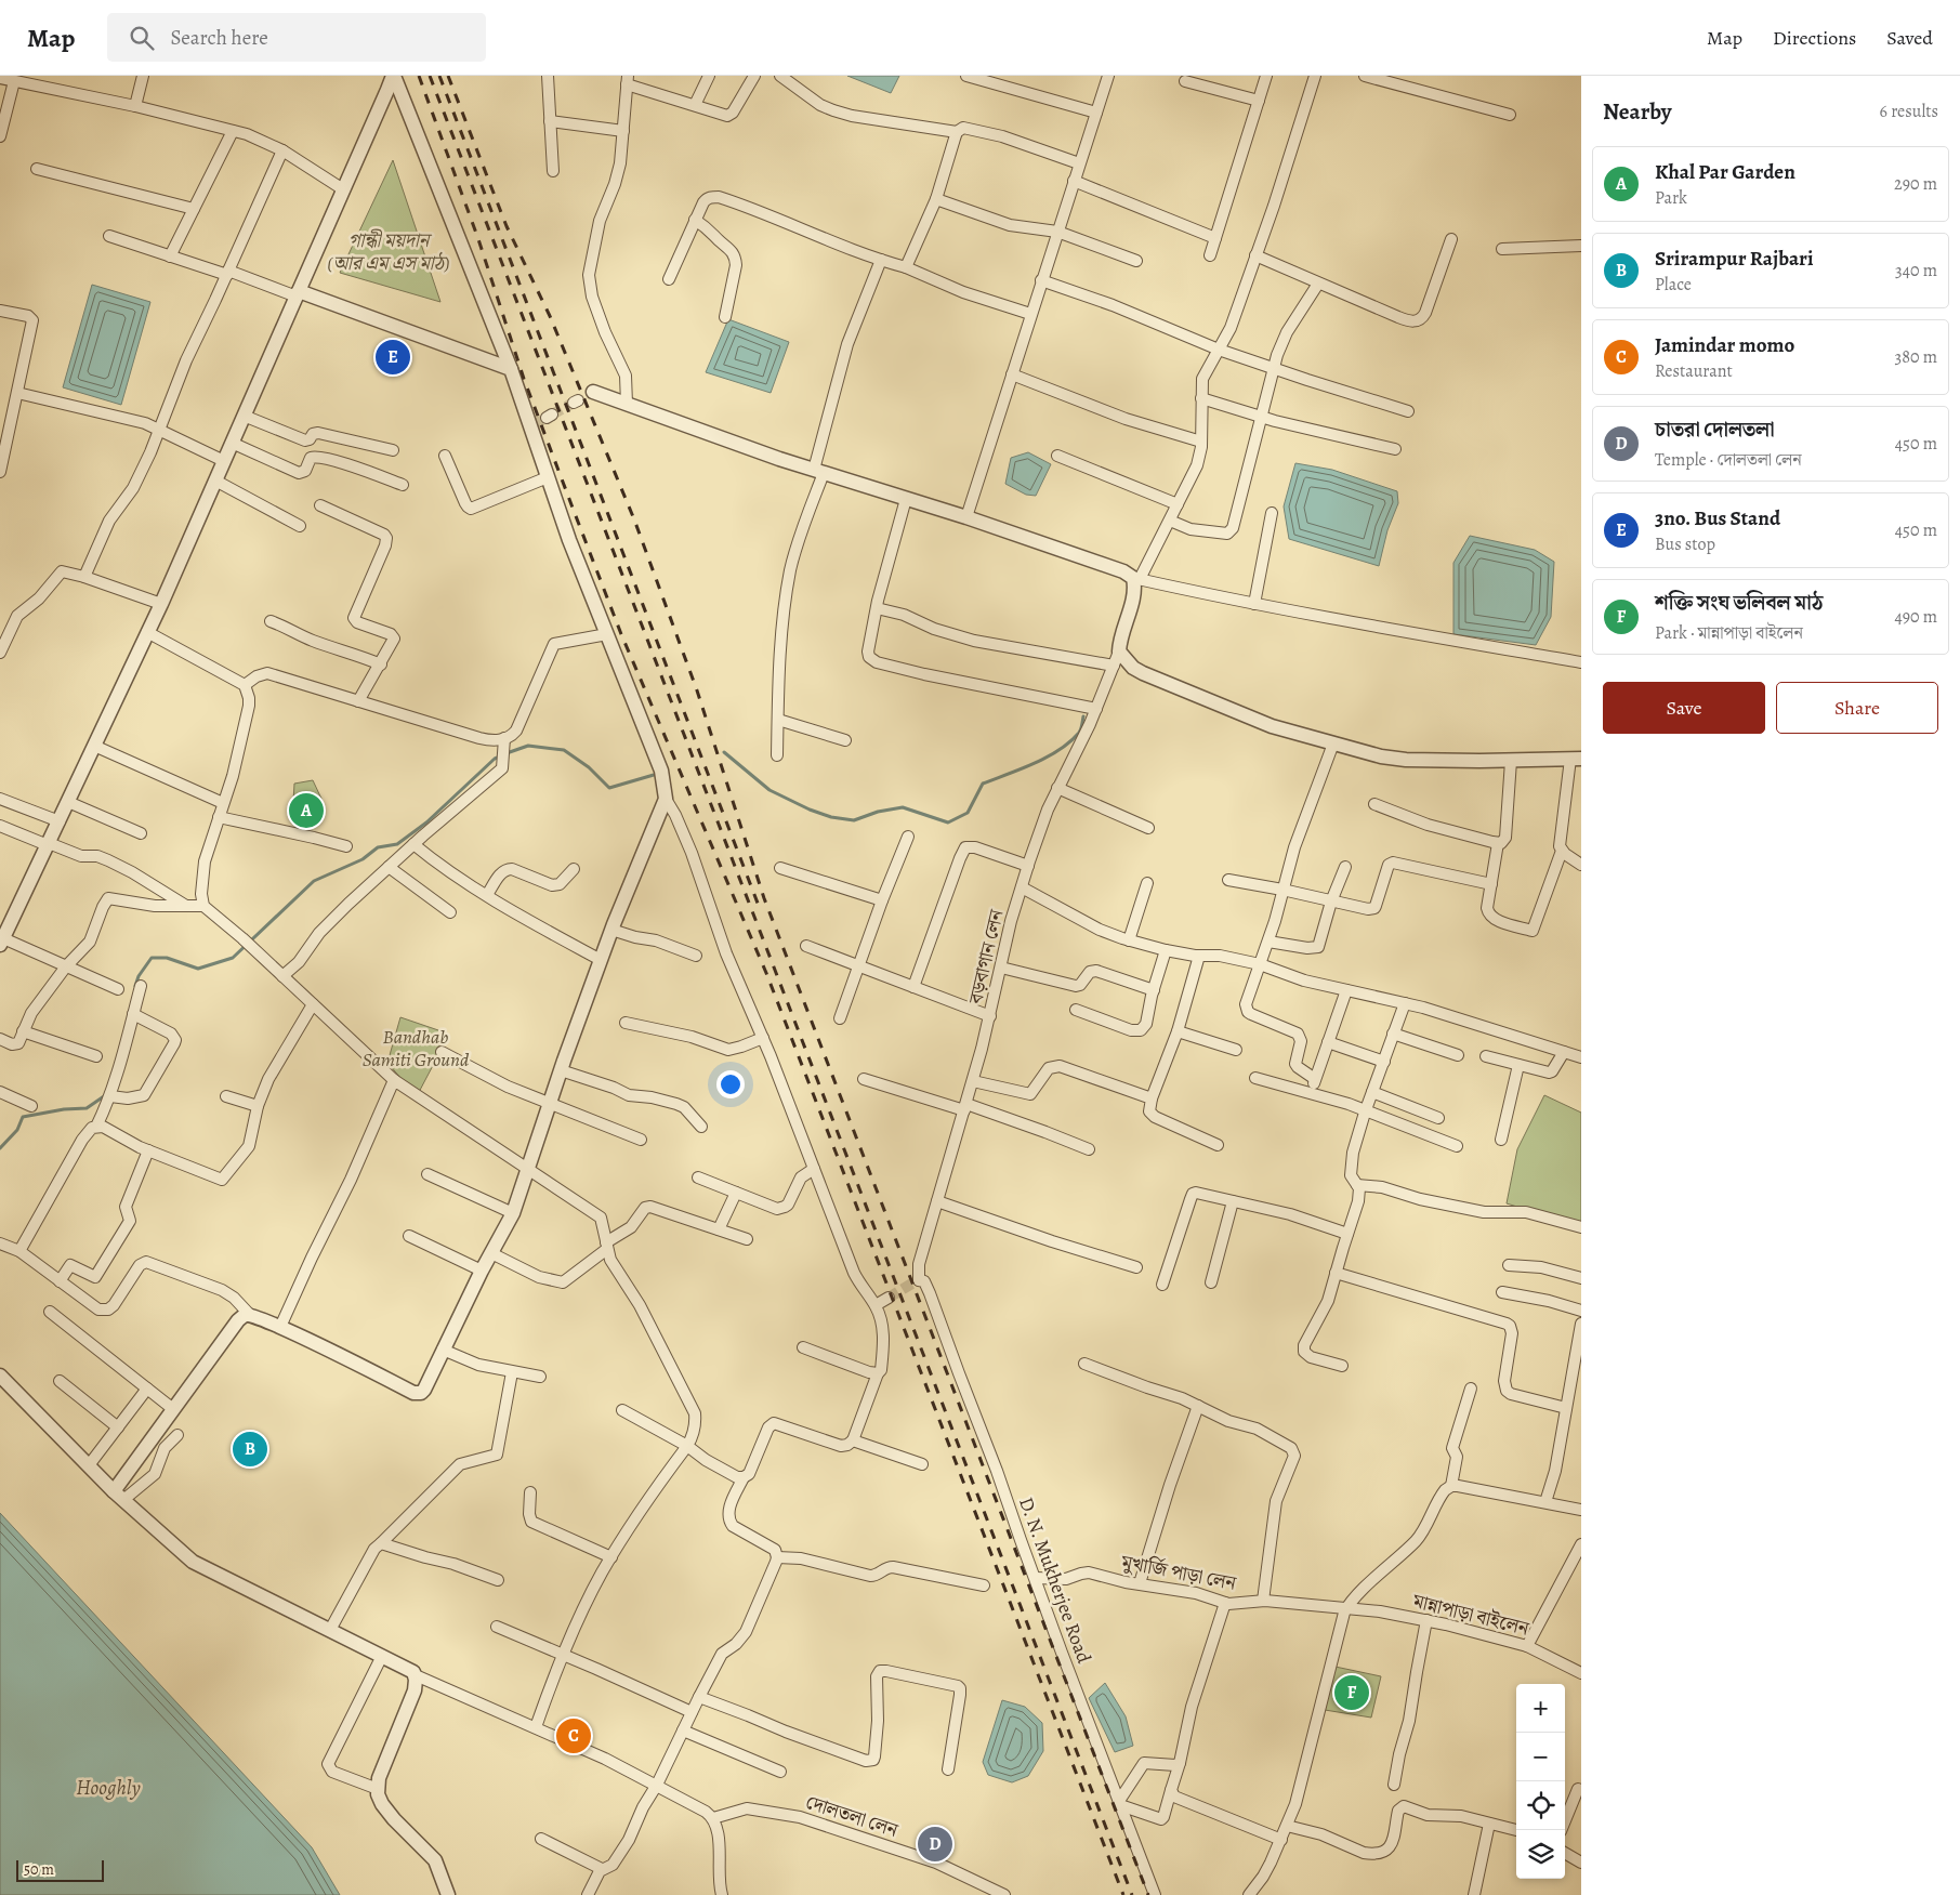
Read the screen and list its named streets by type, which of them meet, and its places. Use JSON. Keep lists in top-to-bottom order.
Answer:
{
  "streets": {
    "street": [
      "বড়বাগান লেন",
      "মুখার্জি পাড়া লেন",
      "D. N. Mukherjee Road",
      "মান্নাপাড়া বাইলেন",
      "দোলতলা লেন"
    ]
  },
  "crossings": [
    ["বড়বাগান লেন", "D. N. Mukherjee Road"],
    ["মুখার্জি পাড়া লেন", "D. N. Mukherjee Road"],
    ["মুখার্জি পাড়া লেন", "মান্নাপাড়া বাইলেন"]
  ],
  "water": ["Hooghly"],
  "parks": ["গান্ধী ময়দান (আর এম এস মাঠ)", "Bandhab Samiti Ground"],
  "scale_bar": "50 m",
  "page": {
    "header": "Map",
    "search": "Search here",
    "nav": ["Map", "Directions", "Saved"],
    "heading": ["Nearby", "6 results"],
    "list": [
      {
        "mark": "A",
        "name": "Khal Par Garden",
        "note": "Park",
        "value": "290 m"
      },
      {
        "mark": "B",
        "name": "Srirampur Rajbari",
        "note": "Place",
        "value": "340 m"
      },
      {
        "mark": "C",
        "name": "Jamindar momo",
        "note": "Restaurant",
        "value": "380 m"
      },
      {
        "mark": "D",
        "name": "চাতরা দোলতলা",
        "note": "Temple · দোলতলা লেন",
        "value": "450 m"
      },
      {
        "mark": "E",
        "name": "3no. Bus Stand",
        "note": "Bus stop",
        "value": "450 m"
      },
      {
        "mark": "F",
        "name": "শক্তি সংঘ ভলিবল মাঠ",
        "note": "Park · মান্নাপাড়া বাইলেন",
        "value": "490 m"
      }
    ],
    "pins": [
      "E",
      "A",
      "B",
      "F",
      "C",
      "D"
    ],
    "buttons": ["Save", "Share"],
    "map_buttons": ["+", "−"],
    "scale": "50 m"
  }
}
